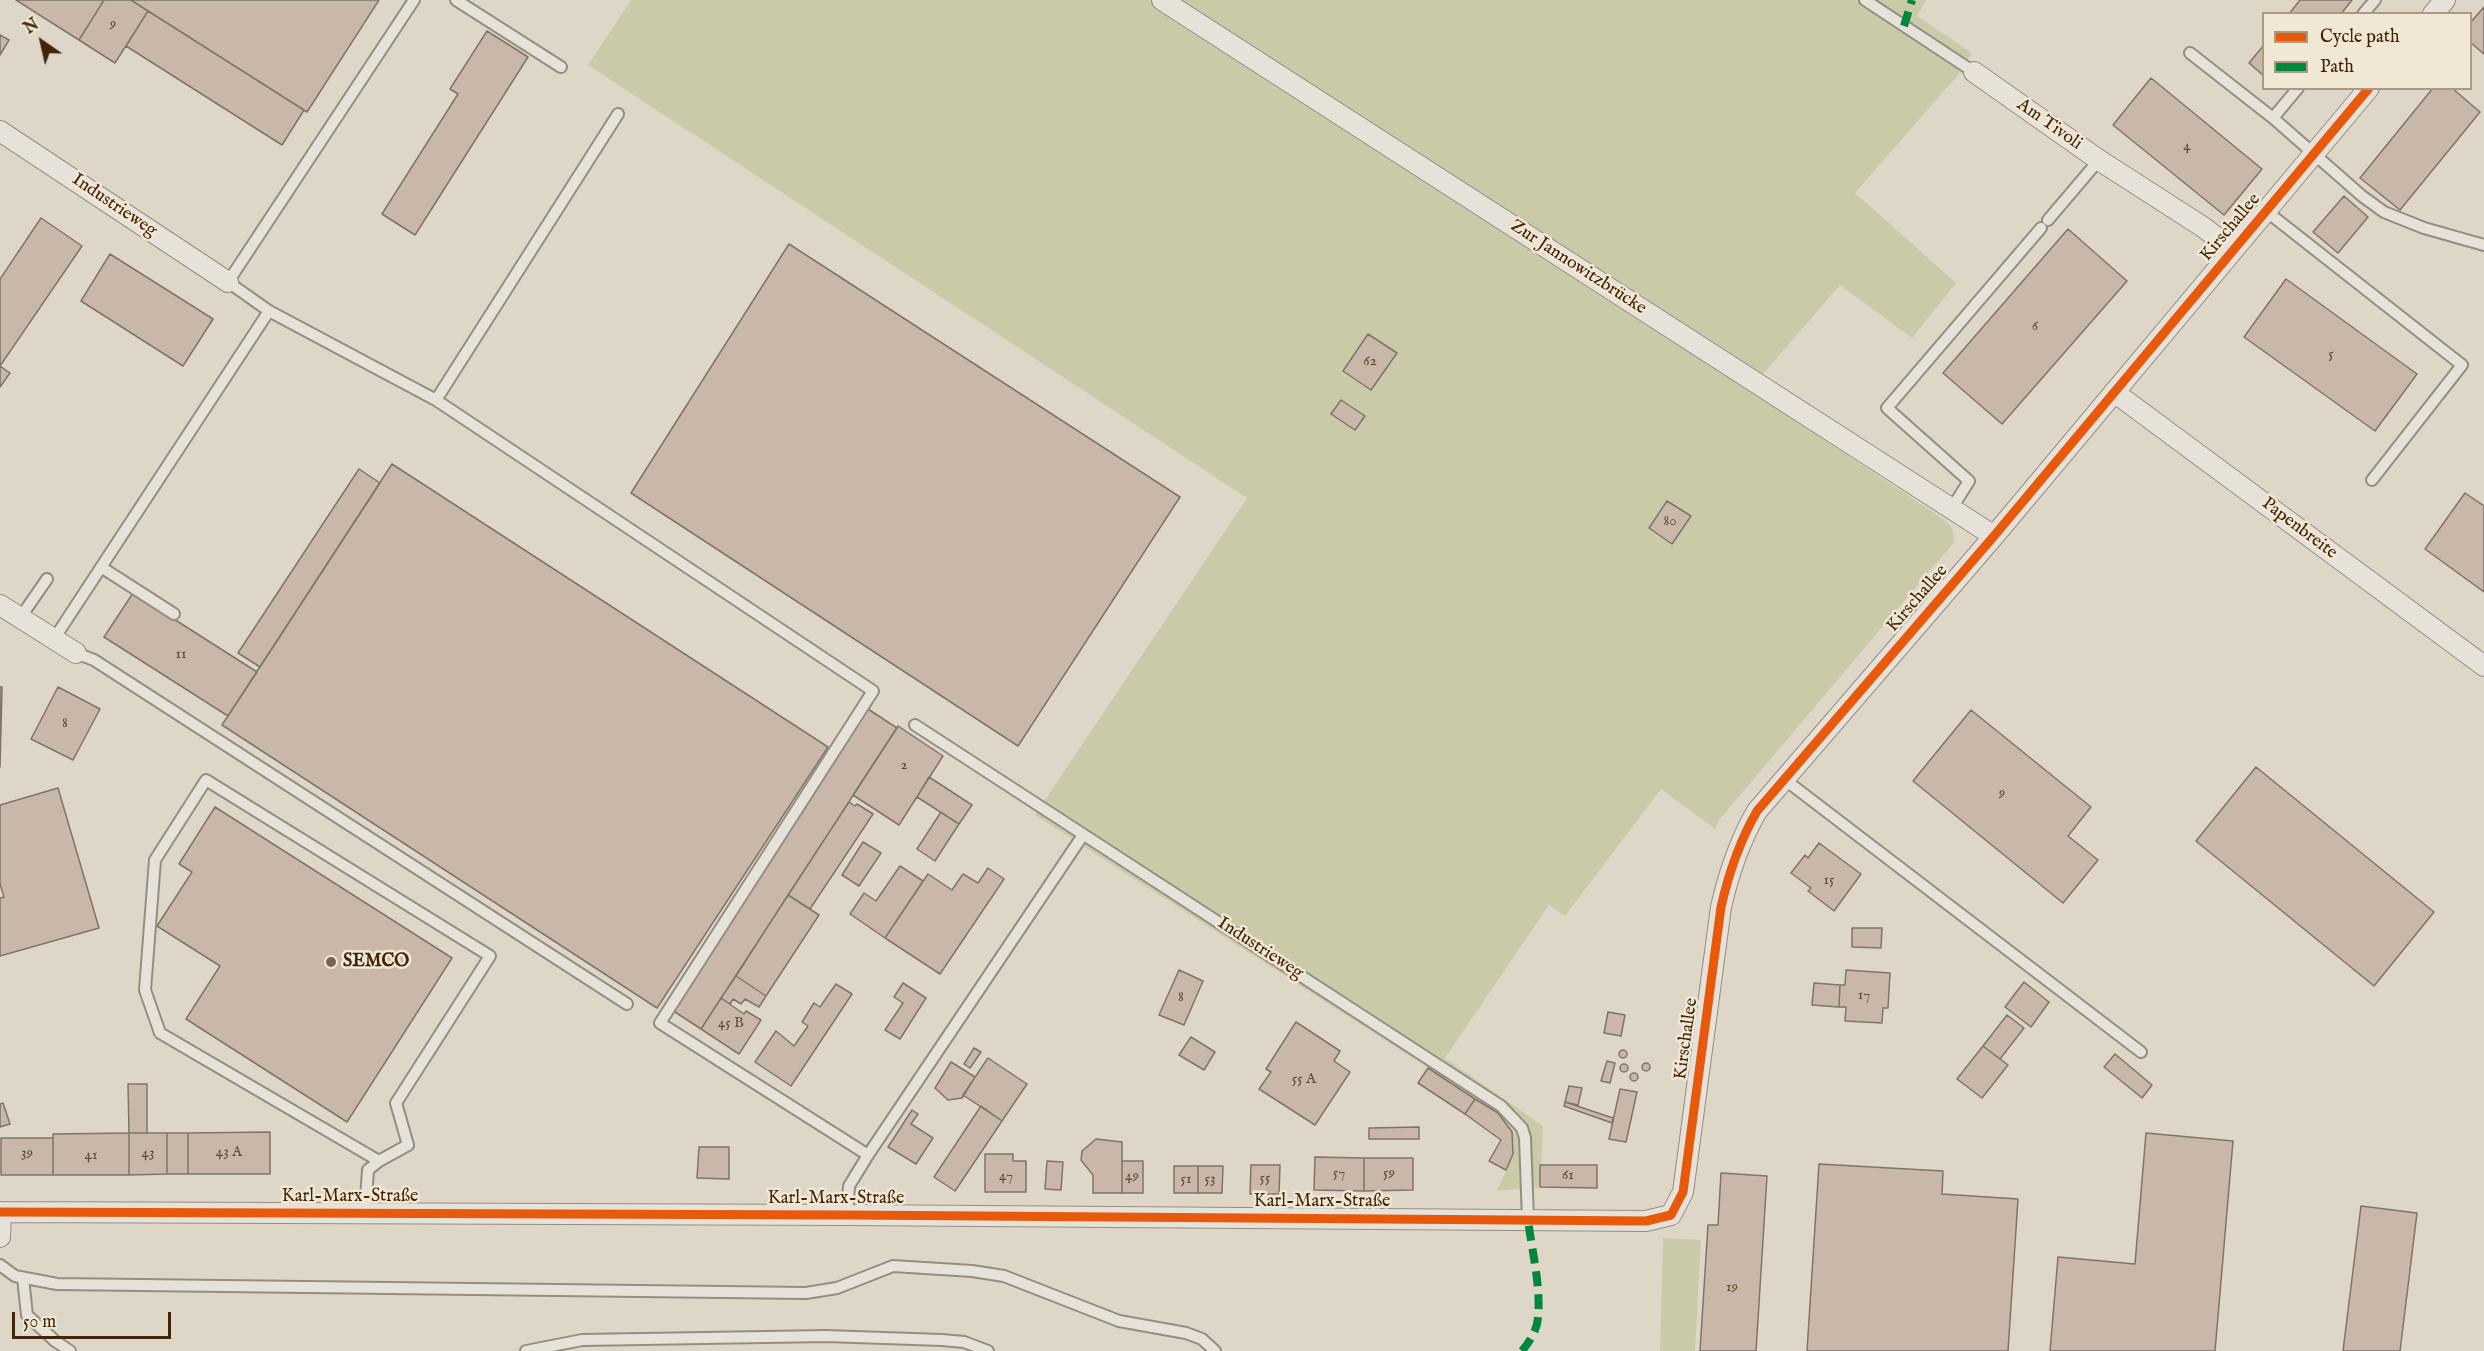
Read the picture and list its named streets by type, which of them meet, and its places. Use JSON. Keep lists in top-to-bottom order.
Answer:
{
  "streets": {
    "street": [
      "Am Tivoli",
      "Industrieweg",
      "Kirschallee",
      "Zur Jannowitzbrücke",
      "Papenbreite",
      "Karl-Marx-Straße"
    ]
  },
  "crossings": [
    ["Am Tivoli", "Kirschallee"],
    ["Industrieweg", "Karl-Marx-Straße"],
    ["Kirschallee", "Zur Jannowitzbrücke"],
    ["Kirschallee", "Papenbreite"],
    ["Kirschallee", "Karl-Marx-Straße"]
  ],
  "places": ["SEMCO"],
  "house_numbers": [
    "9",
    "4",
    "6",
    "5",
    "62",
    "80",
    "11",
    "8",
    "2",
    "9",
    "15",
    "17",
    "8",
    "45 B",
    "55 A",
    "43 A",
    "39",
    "43",
    "41",
    "57",
    "59",
    "61",
    "47",
    "49",
    "55",
    "51",
    "53",
    "19"
  ],
  "legend": ["Cycle path", "Path"],
  "scale_bar": "50 m",
  "north": "top left"
}
